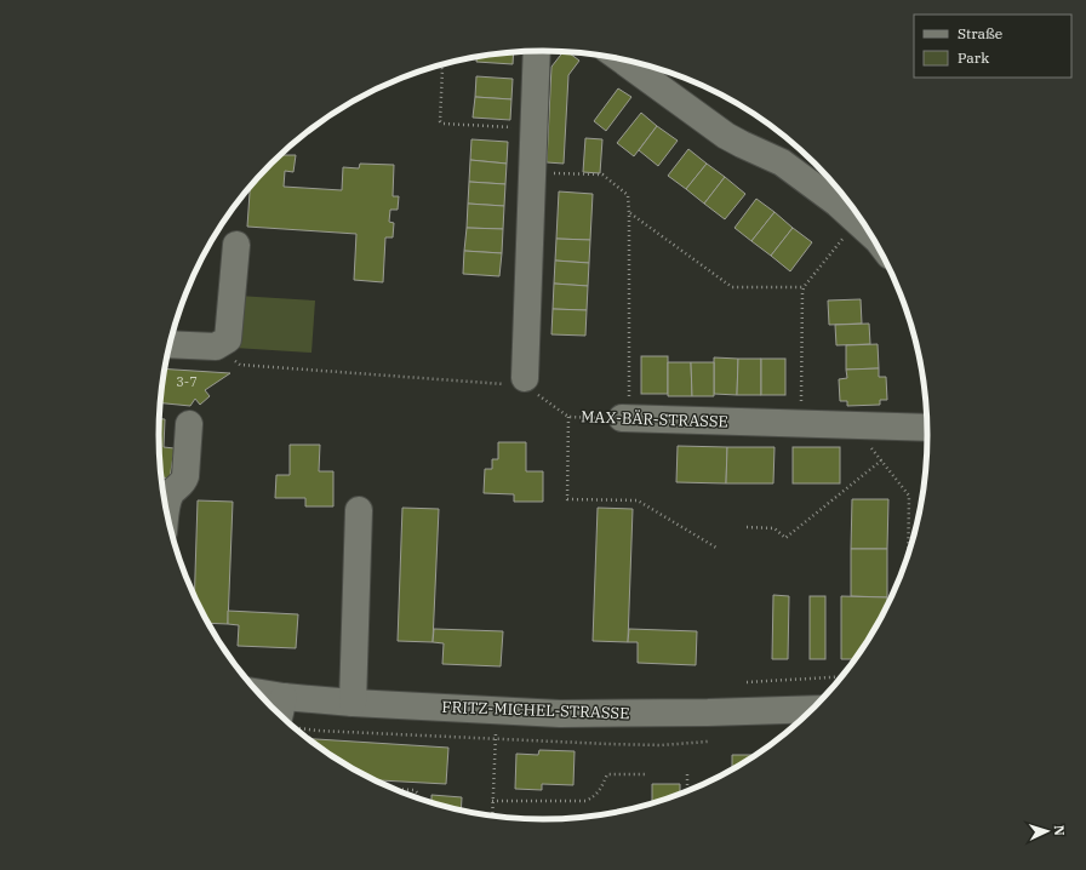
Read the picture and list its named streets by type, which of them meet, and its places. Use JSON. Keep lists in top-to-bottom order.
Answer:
{
  "streets": {
    "street": ["MAX-BÄR-STRASSE", "FRITZ-MICHEL-STRASSE"]
  },
  "house_numbers": ["3-7"],
  "legend": ["Straße", "Park"],
  "north": "right"
}
